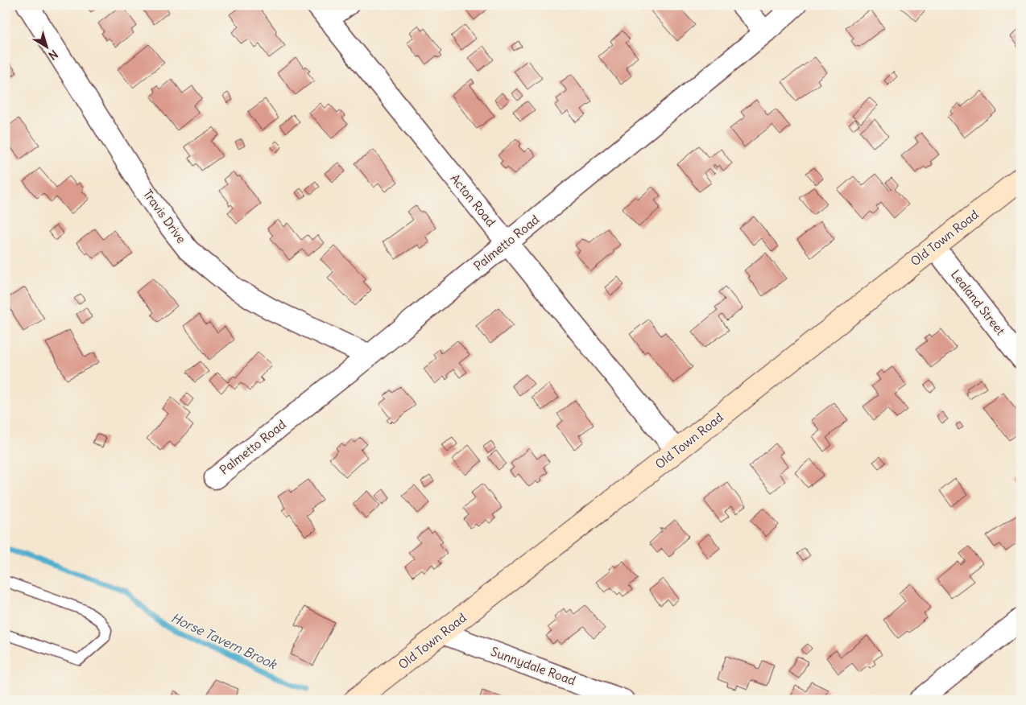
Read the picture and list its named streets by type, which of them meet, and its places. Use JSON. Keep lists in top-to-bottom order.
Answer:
{
  "streets": {
    "main road": ["Old Town Road"],
    "street": [
      "Acton Road",
      "Travis Drive",
      "Palmetto Road",
      "Lealand Street",
      "Sunnydale Road"
    ]
  },
  "crossings": [
    ["Acton Road", "Old Town Road"],
    ["Acton Road", "Palmetto Road"],
    ["Travis Drive", "Palmetto Road"],
    ["Old Town Road", "Lealand Street"],
    ["Old Town Road", "Sunnydale Road"]
  ],
  "water": ["Horse Tavern Brook"],
  "north": "bottom right"
}
